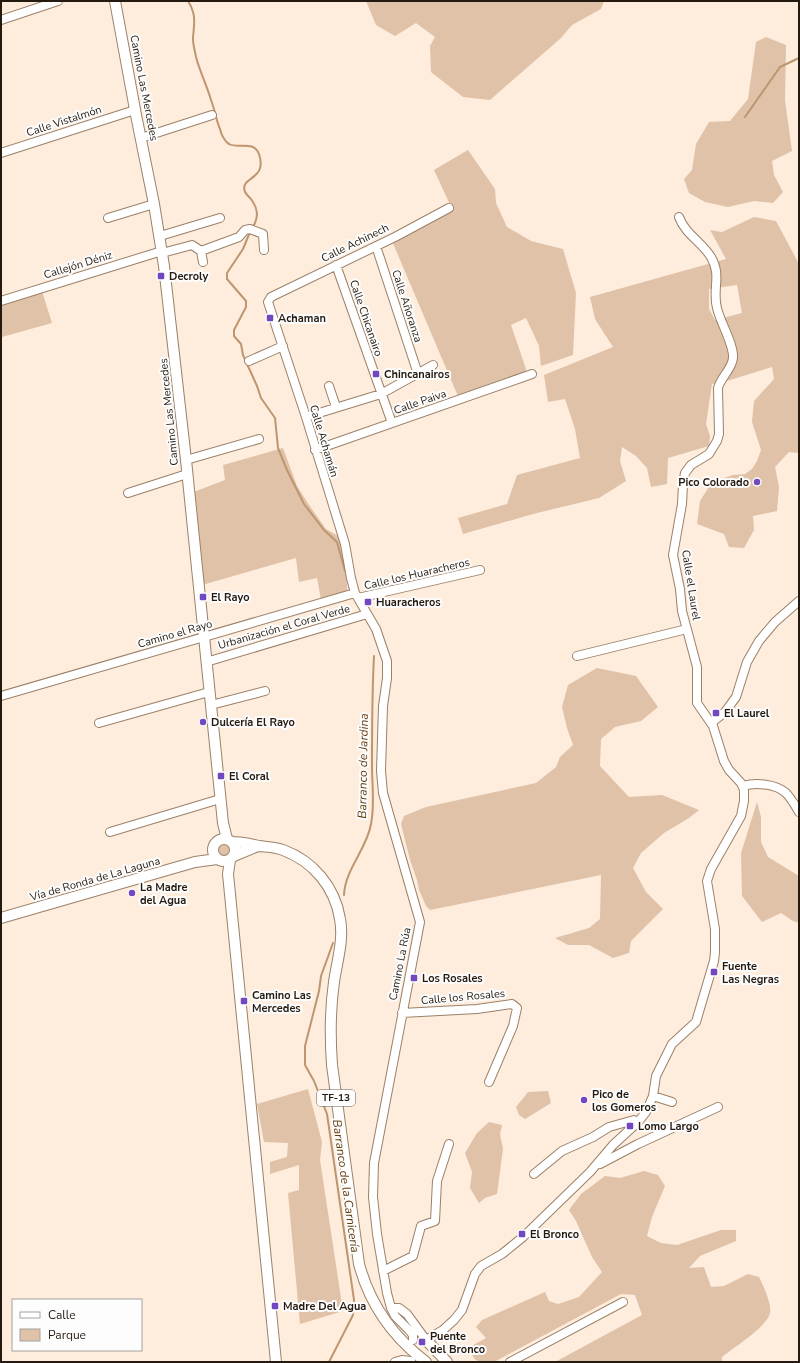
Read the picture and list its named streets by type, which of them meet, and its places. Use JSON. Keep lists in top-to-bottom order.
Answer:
{
  "streets": {
    "main road": ["Camino Las Mercedes", "Vía de Ronda de La Laguna", "TF-13"],
    "street": [
      "Calle Vistalmón",
      "Calle Achinech",
      "Callejón Déniz",
      "Calle Añoranza",
      "Calle Chicanairo",
      "Calle Paiva",
      "Calle Achamán",
      "Calle los Huaracheros",
      "Calle el Laurel",
      "Urbanización el Coral Verde",
      "Camino el Rayo",
      "Camino La Rúa",
      "Calle los Rosales"
    ]
  },
  "crossings": [
    ["Camino Las Mercedes", "Calle Vistalmón"],
    ["Camino Las Mercedes", "Callejón Déniz"],
    ["Camino Las Mercedes", "Urbanización el Coral Verde"],
    ["Camino Las Mercedes", "Camino el Rayo"],
    ["Camino Las Mercedes", "Vía de Ronda de La Laguna"],
    ["Camino Las Mercedes", "TF-13"],
    ["Calle Achinech", "Calle Añoranza"],
    ["Calle Achinech", "Calle Chicanairo"],
    ["Calle Achinech", "Calle Achamán"],
    ["Calle Chicanairo", "Calle Paiva"],
    ["Calle Paiva", "Calle Achamán"],
    ["Calle Achamán", "Calle los Huaracheros"],
    ["Calle Achamán", "Camino el Rayo"],
    ["Calle Achamán", "Camino La Rúa"],
    ["Calle los Huaracheros", "Camino el Rayo"],
    ["Calle los Huaracheros", "Camino La Rúa"],
    ["Urbanización el Coral Verde", "Camino La Rúa"],
    ["Camino el Rayo", "Camino La Rúa"],
    ["Vía de Ronda de La Laguna", "TF-13"],
    ["Camino La Rúa", "Calle los Rosales"]
  ],
  "water": ["Barranco de Jardina", "Barranco de la Carnicería"],
  "places": {
    "transit": [
      "Decroly",
      "Achaman",
      "Chincanairos",
      "El Rayo",
      "Huaracheros",
      "El Laurel",
      "El Coral",
      "Fuente Las Negras",
      "Los Rosales",
      "Camino Las Mercedes",
      "Lomo Largo",
      "El Bronco",
      "Madre Del Agua",
      "Puente del Bronco"
    ],
    "other": [
      "Pico Colorado",
      "Dulcería El Rayo",
      "La Madre del Agua",
      "Pico de los Gomeros"
    ]
  },
  "legend": ["Calle", "Parque"]
}
